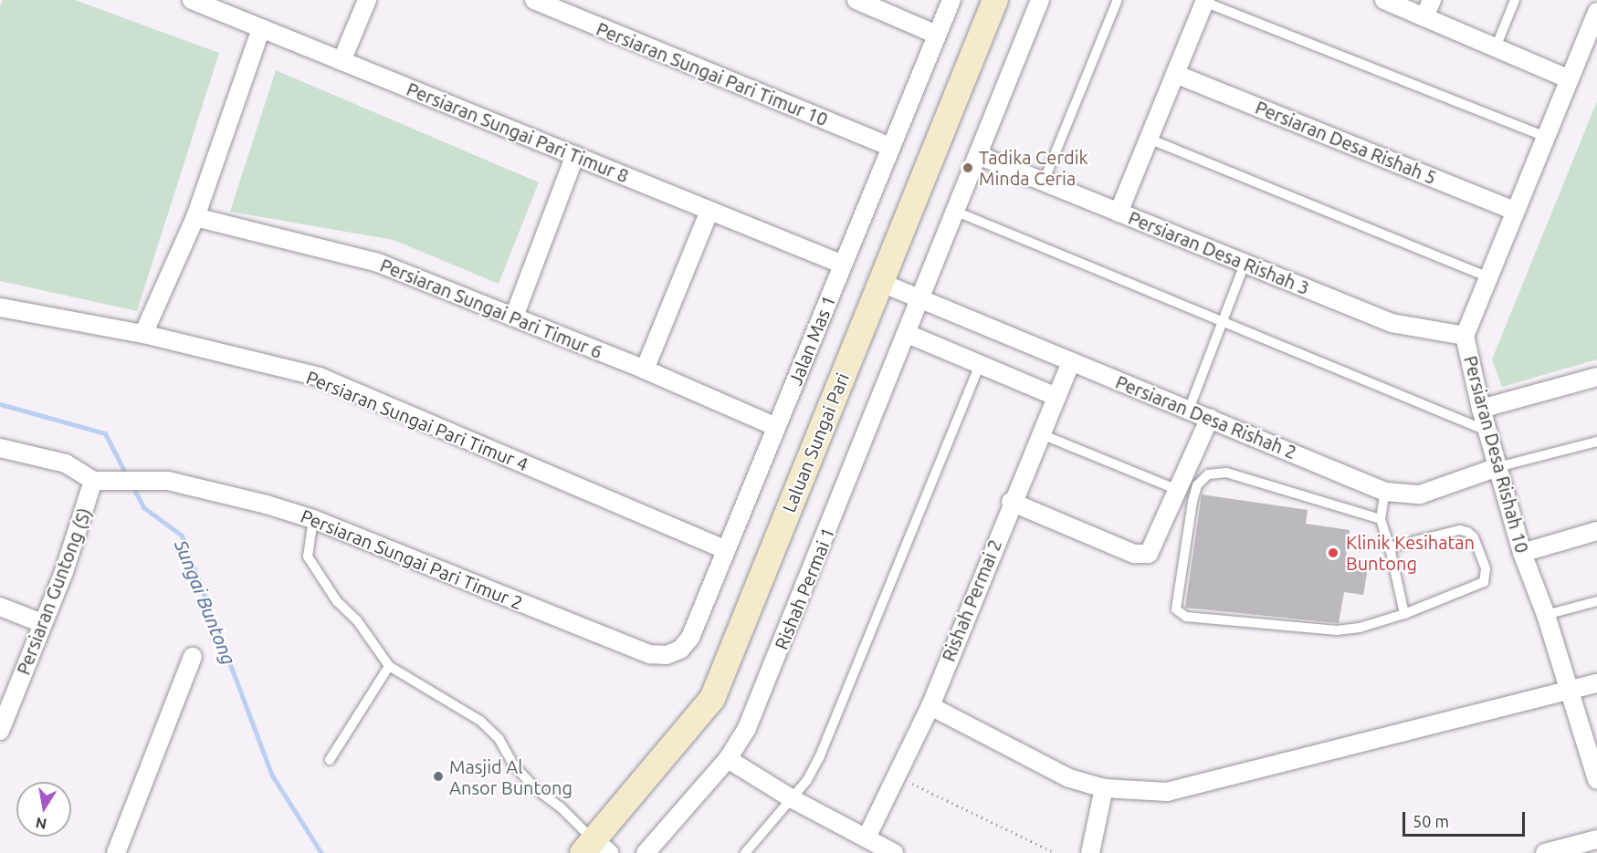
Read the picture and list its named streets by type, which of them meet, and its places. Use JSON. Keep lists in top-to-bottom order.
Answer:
{
  "streets": {
    "main road": ["Laluan Sungai Pari"],
    "street": [
      "Persiaran Sungai Pari Timur 10",
      "Persiaran Sungai Pari Timur 8",
      "Persiaran Desa Rishah 5",
      "Persiaran Desa Rishah 3",
      "Persiaran Sungai Pari Timur 6",
      "Jalan Mas 1",
      "Persiaran Desa Rishah 2",
      "Persiaran Sungai Pari Timur 4",
      "Persiaran Desa Rishah 10",
      "Persiaran Sungai Pari Timur 2",
      "Rishah Permai 1",
      "Persiaran Guntong (S)",
      "Rishah Permai 2"
    ]
  },
  "crossings": [
    ["Persiaran Sungai Pari Timur 10", "Jalan Mas 1"],
    ["Persiaran Sungai Pari Timur 8", "Jalan Mas 1"],
    ["Persiaran Desa Rishah 5", "Persiaran Desa Rishah 10"],
    ["Persiaran Desa Rishah 3", "Persiaran Desa Rishah 10"],
    ["Persiaran Desa Rishah 3", "Rishah Permai 1"],
    ["Persiaran Sungai Pari Timur 6", "Jalan Mas 1"],
    ["Jalan Mas 1", "Persiaran Sungai Pari Timur 4"],
    ["Jalan Mas 1", "Persiaran Sungai Pari Timur 2"],
    ["Persiaran Desa Rishah 2", "Laluan Sungai Pari"],
    ["Persiaran Desa Rishah 2", "Persiaran Desa Rishah 10"],
    ["Persiaran Desa Rishah 2", "Rishah Permai 1"],
    ["Persiaran Desa Rishah 2", "Rishah Permai 2"],
    ["Persiaran Sungai Pari Timur 2", "Persiaran Guntong (S)"]
  ],
  "water": ["Sungai Buntong"],
  "places": ["Tadika Cerdik Minda Ceria", "Klinik Kesihatan Buntong", "Masjid Al Ansor Buntong"],
  "scale_bar": "50 m",
  "north": "bottom"
}
